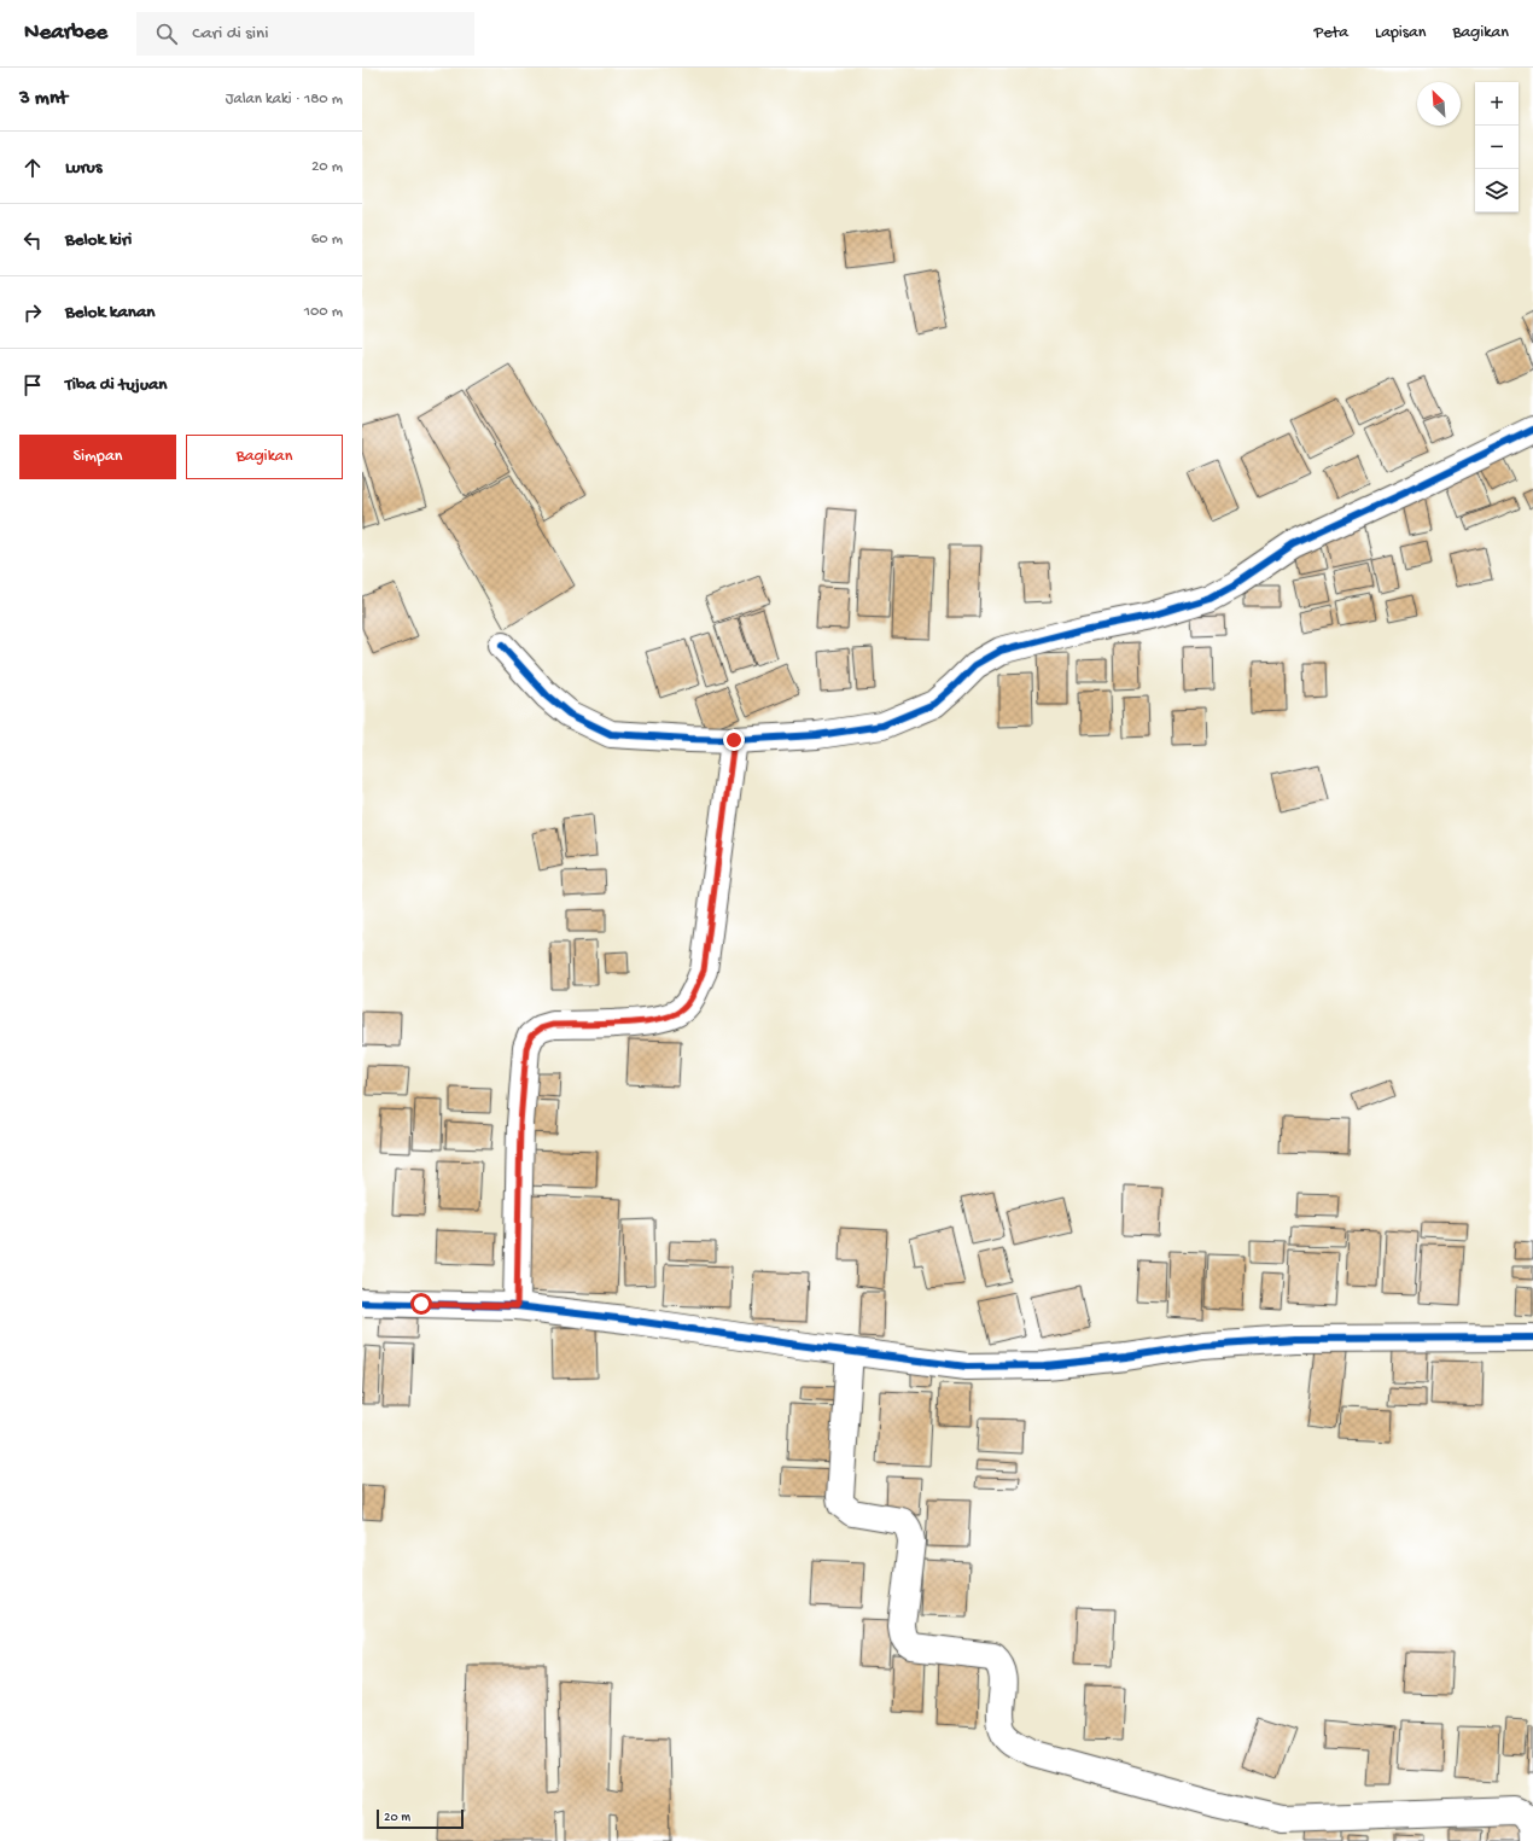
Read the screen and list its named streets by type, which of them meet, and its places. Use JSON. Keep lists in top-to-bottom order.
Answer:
{
  "scale_bar": "20 m",
  "north": "top left",
  "page": {
    "header": "Nearbee",
    "search": "Cari di sini",
    "nav": ["Peta", "Lapisan", "Bagikan"],
    "heading": ["3 mnt", "Jalan kaki · 180 m"],
    "map_buttons": ["+", "−"],
    "list": [
      ["Lurus", "20 m"],
      ["Belok kiri", "60 m"],
      ["Belok kanan", "100 m"],
      "Tiba di tujuan"
    ],
    "buttons": ["Simpan", "Bagikan"],
    "scale": "20 m"
  }
}
